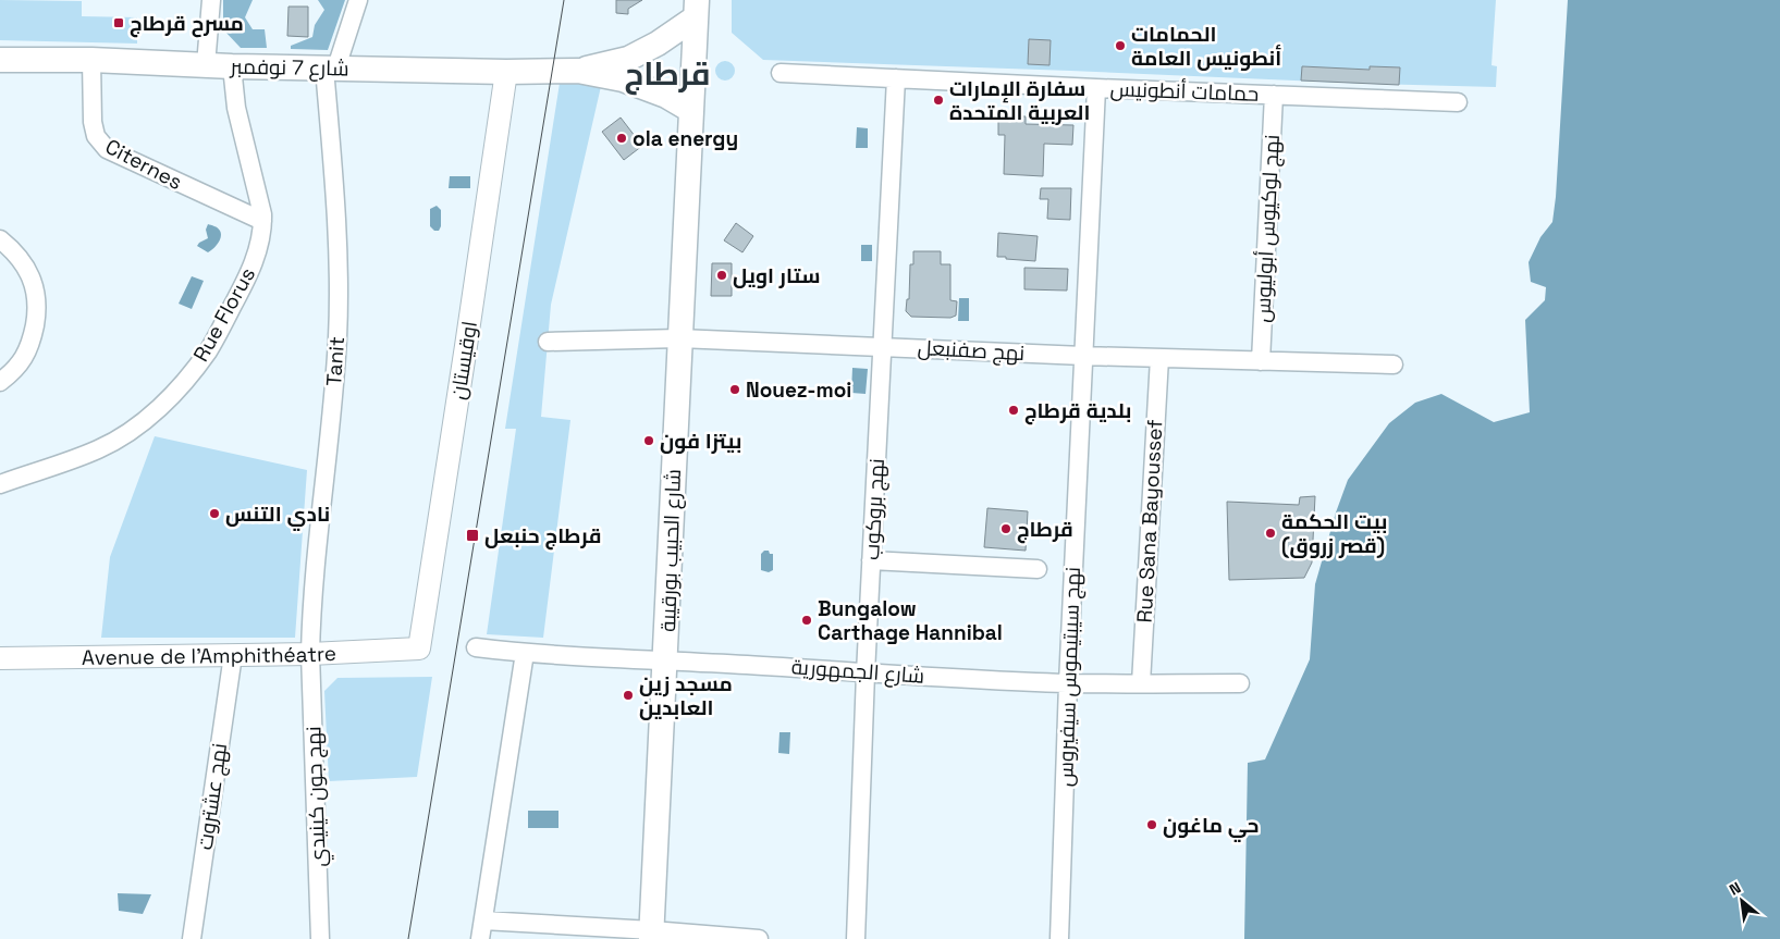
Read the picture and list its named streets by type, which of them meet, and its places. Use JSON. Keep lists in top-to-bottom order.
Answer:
{
  "streets": {
    "main road": ["شارع 7 نوفمبر", "شارع الحبيب بورقيبة"],
    "street": [
      "حمامات أنطونيس",
      "Citernes",
      "نهج لوكيوس أبوليوس",
      "Rue Florus",
      "نهج صفنبعل",
      "اوقيستان",
      "Tanit",
      "نهج بروكوب",
      "Rue Sana Bayoussef",
      "Avenue de l'Amphithéatre",
      "شارع الجمهورية",
      "نهج سيبتيموس سيفيروس",
      "نهج عشتروت",
      "نهج جون كينيدي"
    ]
  },
  "crossings": [
    ["شارع 7 نوفمبر", "Citernes"],
    ["شارع 7 نوفمبر", "Rue Florus"],
    ["شارع 7 نوفمبر", "اوقيستان"],
    ["شارع 7 نوفمبر", "Tanit"],
    ["شارع 7 نوفمبر", "شارع الحبيب بورقيبة"],
    ["حمامات أنطونيس", "نهج لوكيوس أبوليوس"],
    ["حمامات أنطونيس", "نهج بروكوب"],
    ["حمامات أنطونيس", "نهج سيبتيموس سيفيروس"],
    ["Citernes", "Rue Florus"],
    ["نهج لوكيوس أبوليوس", "نهج صفنبعل"],
    ["نهج صفنبعل", "نهج بروكوب"],
    ["نهج صفنبعل", "Rue Sana Bayoussef"],
    ["نهج صفنبعل", "شارع الحبيب بورقيبة"],
    ["نهج صفنبعل", "نهج سيبتيموس سيفيروس"],
    ["اوقيستان", "Avenue de l'Amphithéatre"],
    ["Tanit", "Avenue de l'Amphithéatre"],
    ["Tanit", "نهج جون كينيدي"],
    ["نهج بروكوب", "شارع الجمهورية"],
    ["Rue Sana Bayoussef", "شارع الجمهورية"],
    ["شارع الحبيب بورقيبة", "شارع الجمهورية"],
    ["Avenue de l'Amphithéatre", "نهج عشتروت"],
    ["Avenue de l'Amphithéatre", "نهج جون كينيدي"],
    ["شارع الجمهورية", "نهج سيبتيموس سيفيروس"]
  ],
  "districts": ["قرطاج"],
  "places": {
    "transit": ["مسرح قرطاج", "قرطاج حنبعل"],
    "other": [
      "الحمامات أنطونيس العامة",
      "سفارة الإمارات العربية المتحدة",
      "ola energy",
      "ستار اويل",
      "Nouez-moi",
      "بلدية قرطاج",
      "بيتزا فون",
      "نادي التنس",
      "قرطاج",
      "بيت الحكمة (قصر زروق)",
      "Bungalow Carthage Hannibal",
      "مسجد زين العابدين",
      "حي ماغون"
    ]
  },
  "north": "top left"
}
